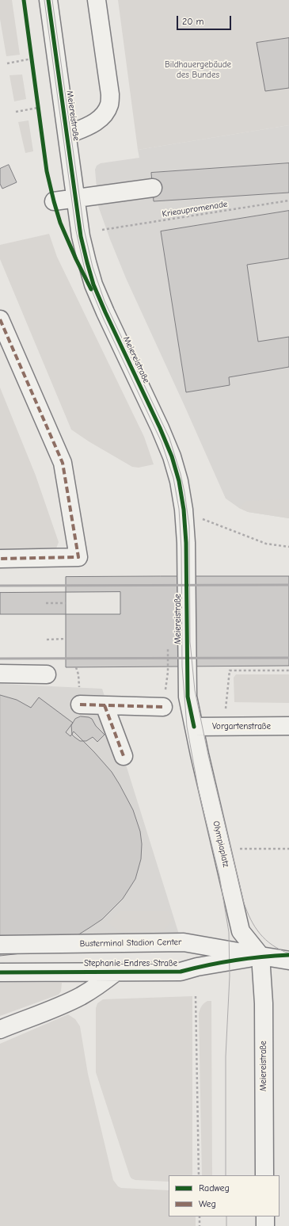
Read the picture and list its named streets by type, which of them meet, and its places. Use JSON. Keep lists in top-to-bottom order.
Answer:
{
  "streets": {
    "street": [
      "Meiereistraße",
      "Vorgartenstraße",
      "Olympiaplatz",
      "Busterminal Stadion Center",
      "Stephanie-Endres-Straße"
    ],
    "path": ["Krieaupromenade"]
  },
  "crossings": [
    ["Meiereistraße", "Vorgartenstraße"],
    ["Meiereistraße", "Olympiaplatz"],
    ["Meiereistraße", "Busterminal Stadion Center"],
    ["Meiereistraße", "Stephanie-Endres-Straße"],
    ["Vorgartenstraße", "Olympiaplatz"],
    ["Olympiaplatz", "Busterminal Stadion Center"],
    ["Olympiaplatz", "Stephanie-Endres-Straße"],
    ["Busterminal Stadion Center", "Stephanie-Endres-Straße"]
  ],
  "parks": ["Bildhauergebäude des Bundes"],
  "legend": ["Radweg", "Weg"],
  "scale_bar": "20 m"
}
